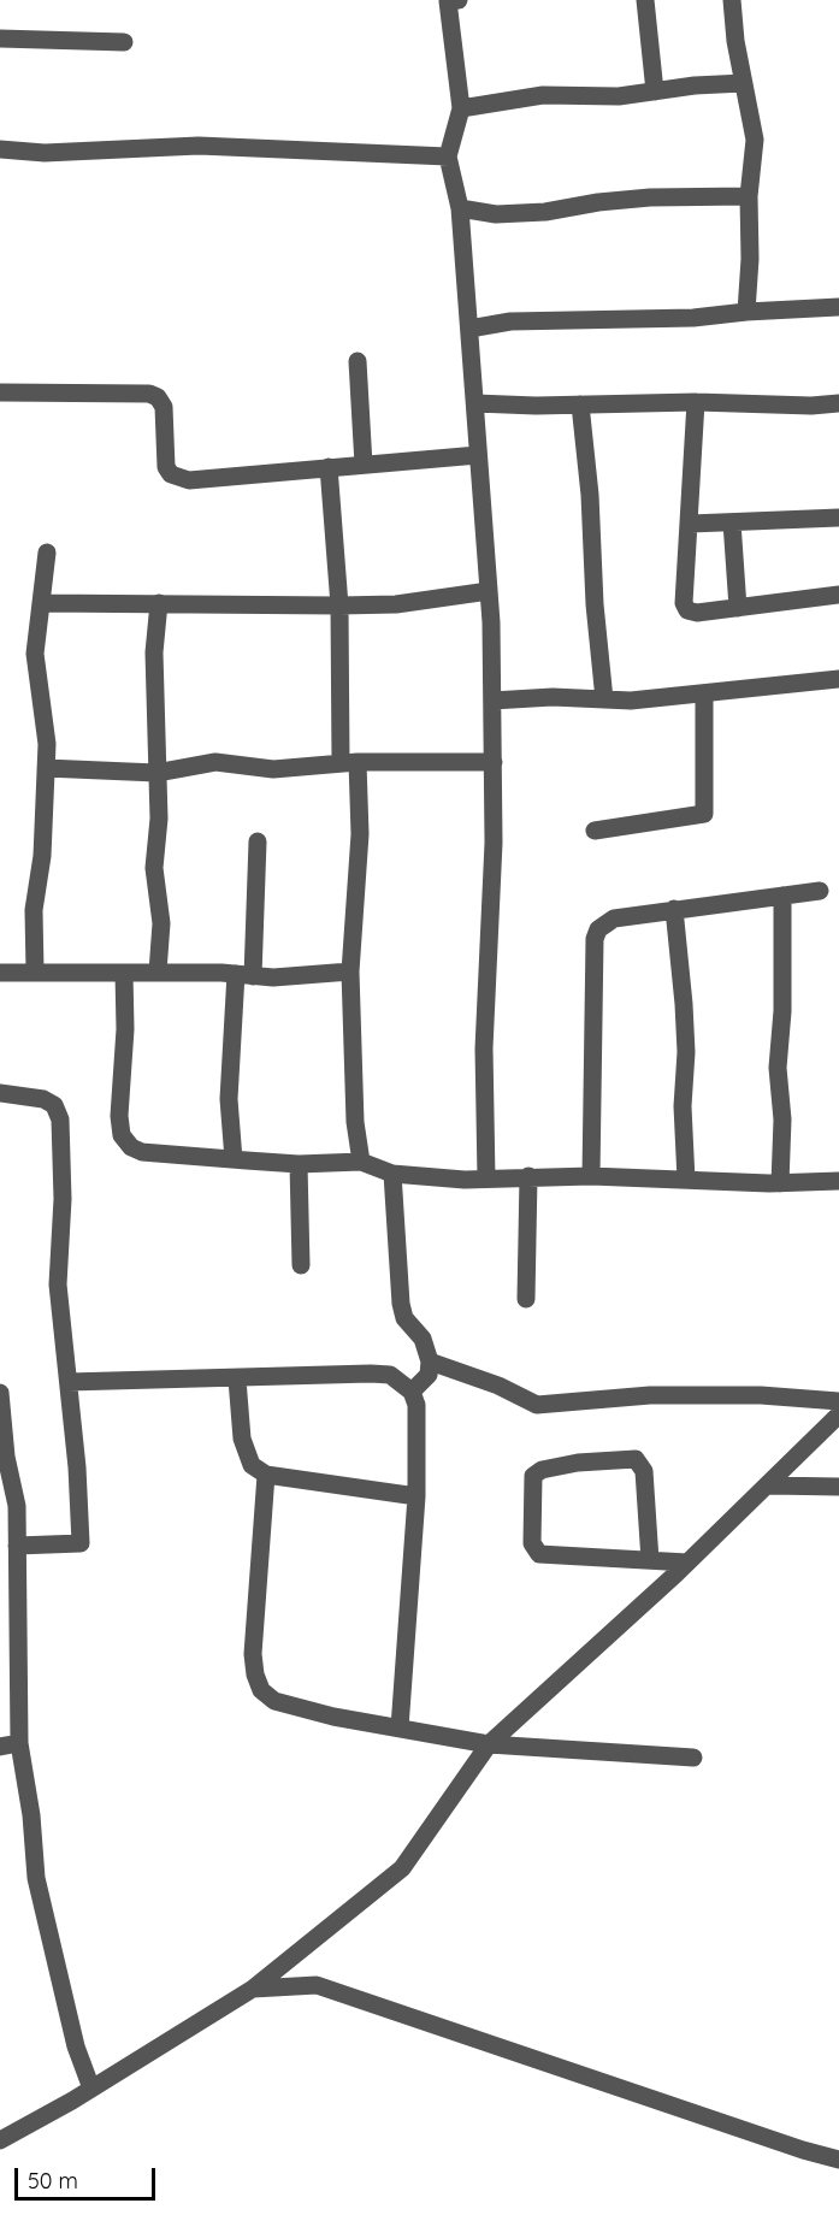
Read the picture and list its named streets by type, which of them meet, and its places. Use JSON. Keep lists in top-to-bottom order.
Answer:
{
  "scale_bar": "50 m"
}
